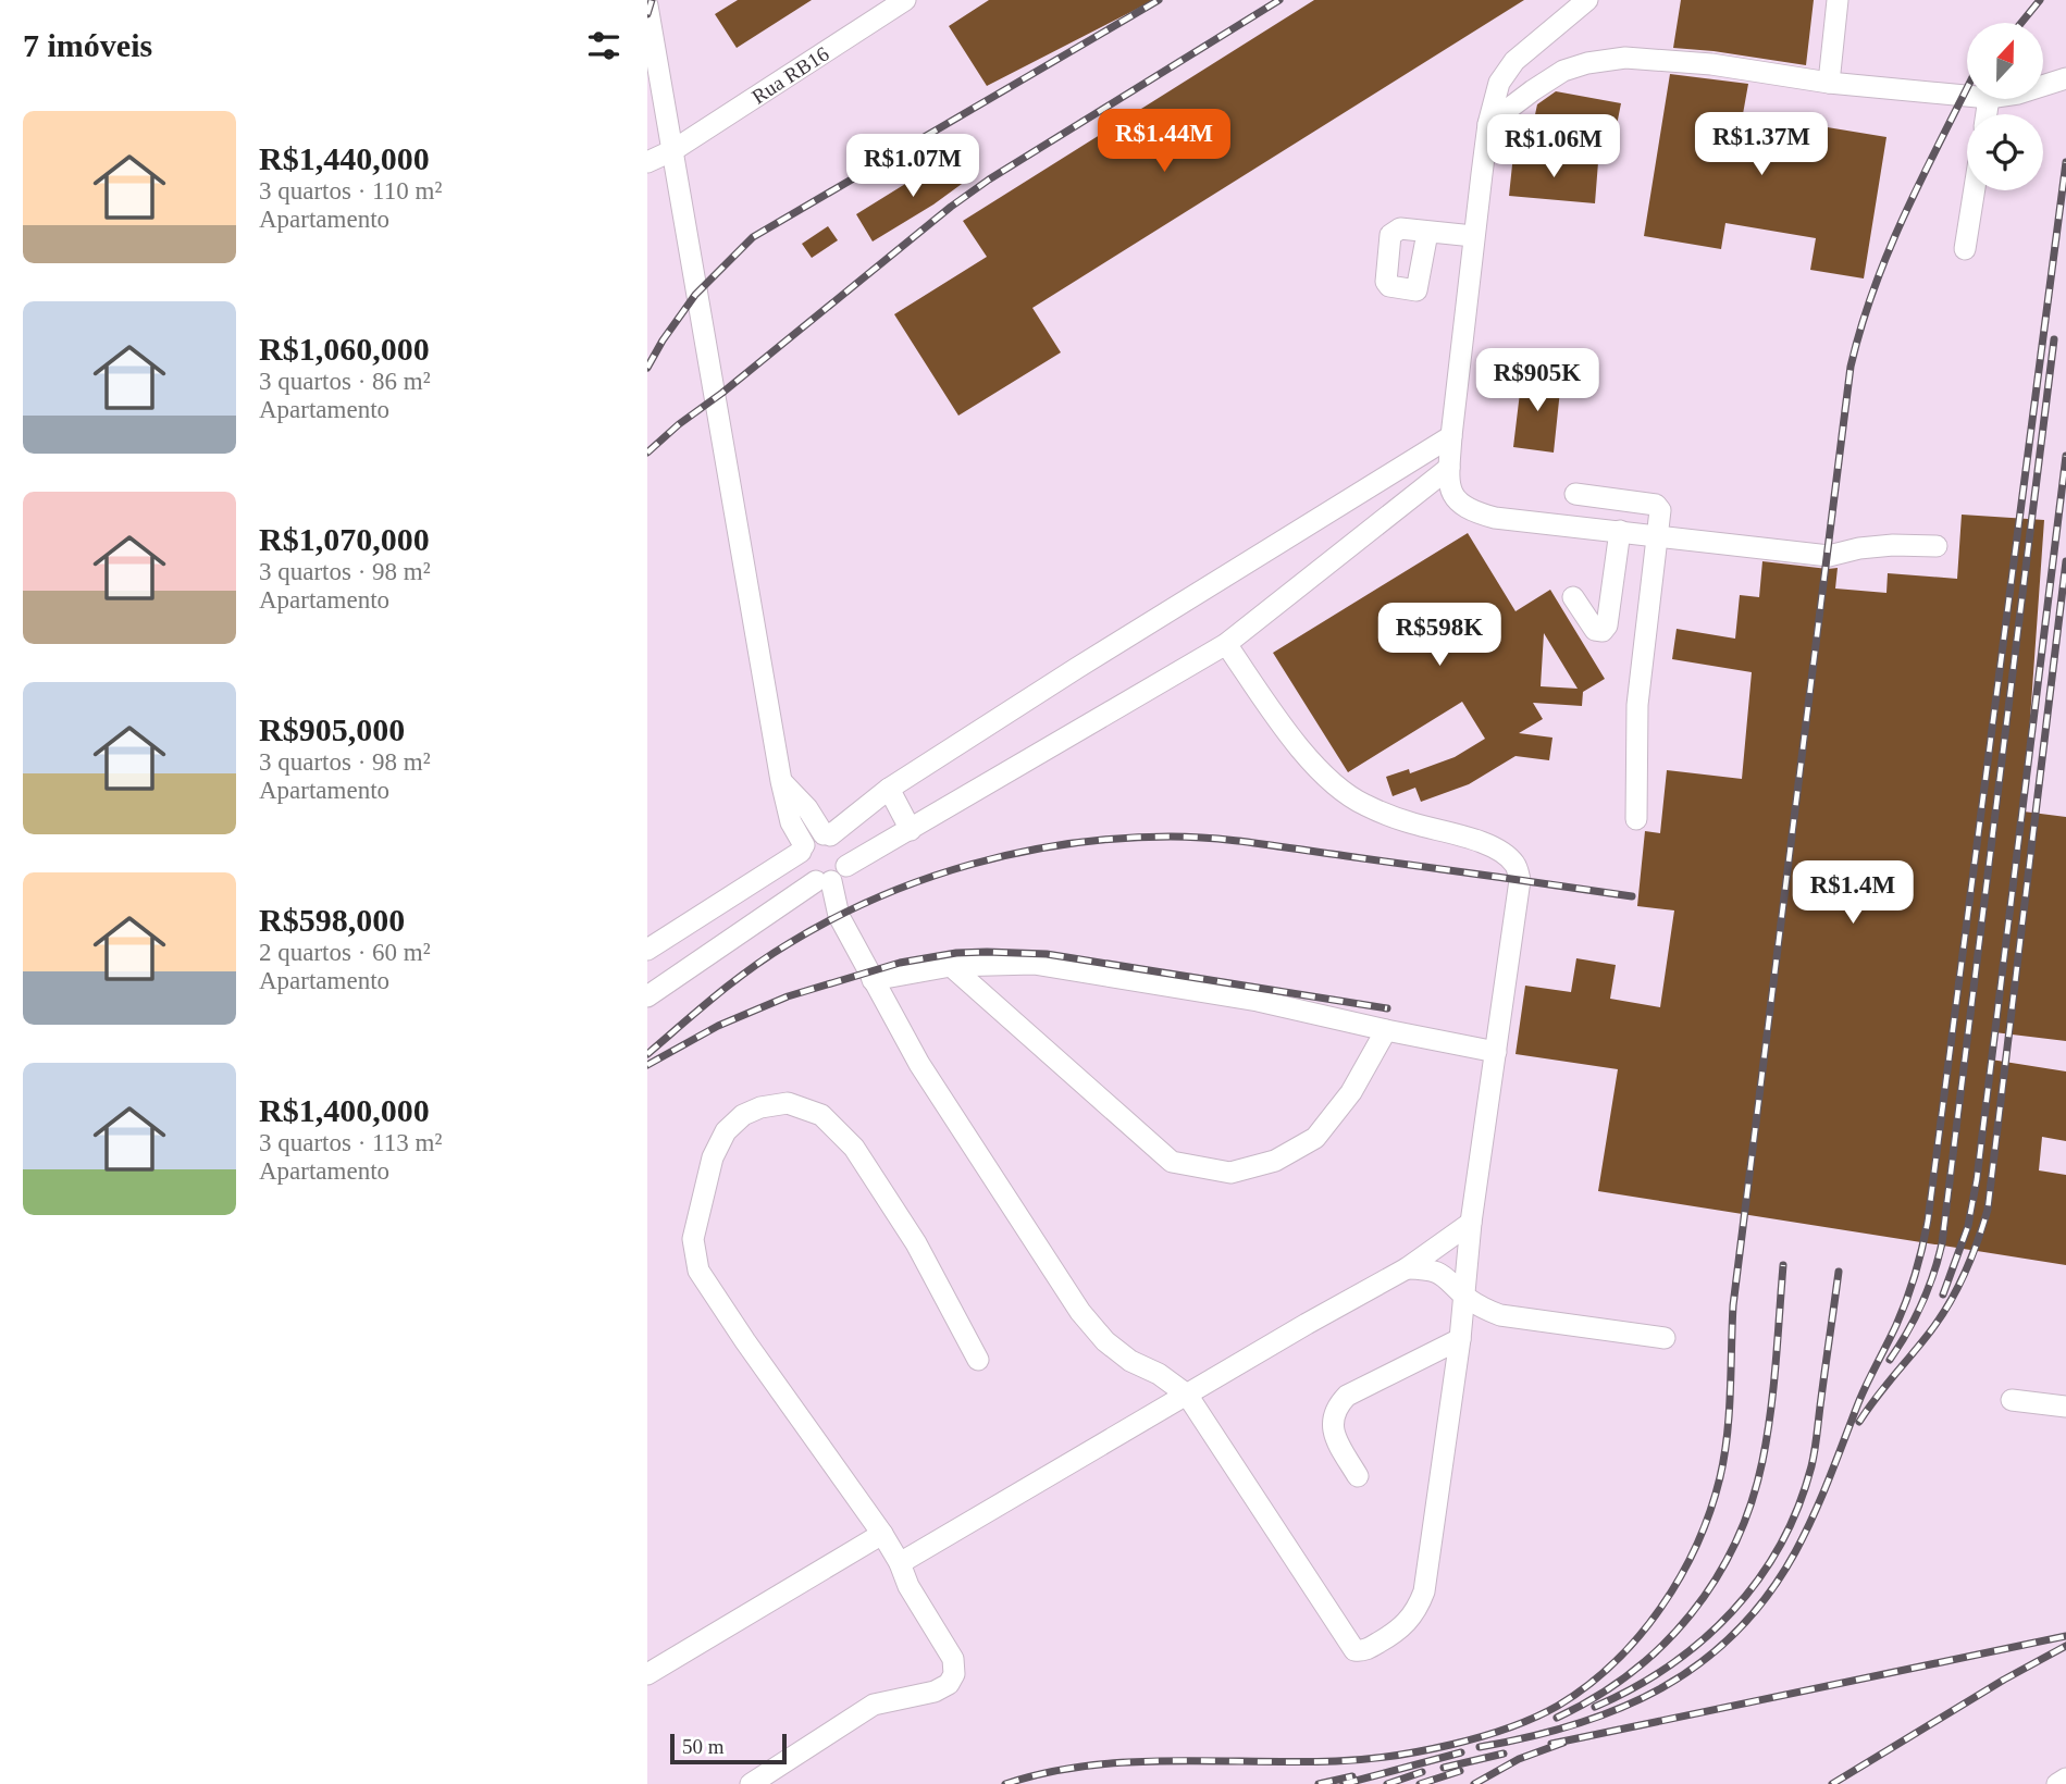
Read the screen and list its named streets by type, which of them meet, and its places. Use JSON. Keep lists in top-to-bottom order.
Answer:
{
  "streets": {
    "lane": ["Rua RB16"]
  },
  "scale_bar": "50 m",
  "north": "top",
  "page": {
    "heading": "7 imóveis",
    "list": [
      {
        "name": "R$1,440,000",
        "note": "3 quartos · 110 m² · Apartamento"
      },
      {
        "name": "R$1,060,000",
        "note": "3 quartos · 86 m² · Apartamento"
      },
      {
        "name": "R$1,070,000",
        "note": "3 quartos · 98 m² · Apartamento"
      },
      {
        "name": "R$905,000",
        "note": "3 quartos · 98 m² · Apartamento"
      },
      {
        "name": "R$598,000",
        "note": "2 quartos · 60 m² · Apartamento"
      },
      {
        "name": "R$1,400,000",
        "note": "3 quartos · 113 m² · Apartamento"
      }
    ],
    "price": [
      "R$1.44M",
      "R$1.37M",
      "R$1.06M",
      "R$1.07M",
      "R$905K",
      "R$598K",
      "R$1.4M"
    ],
    "scale": "50 m"
  }
}
